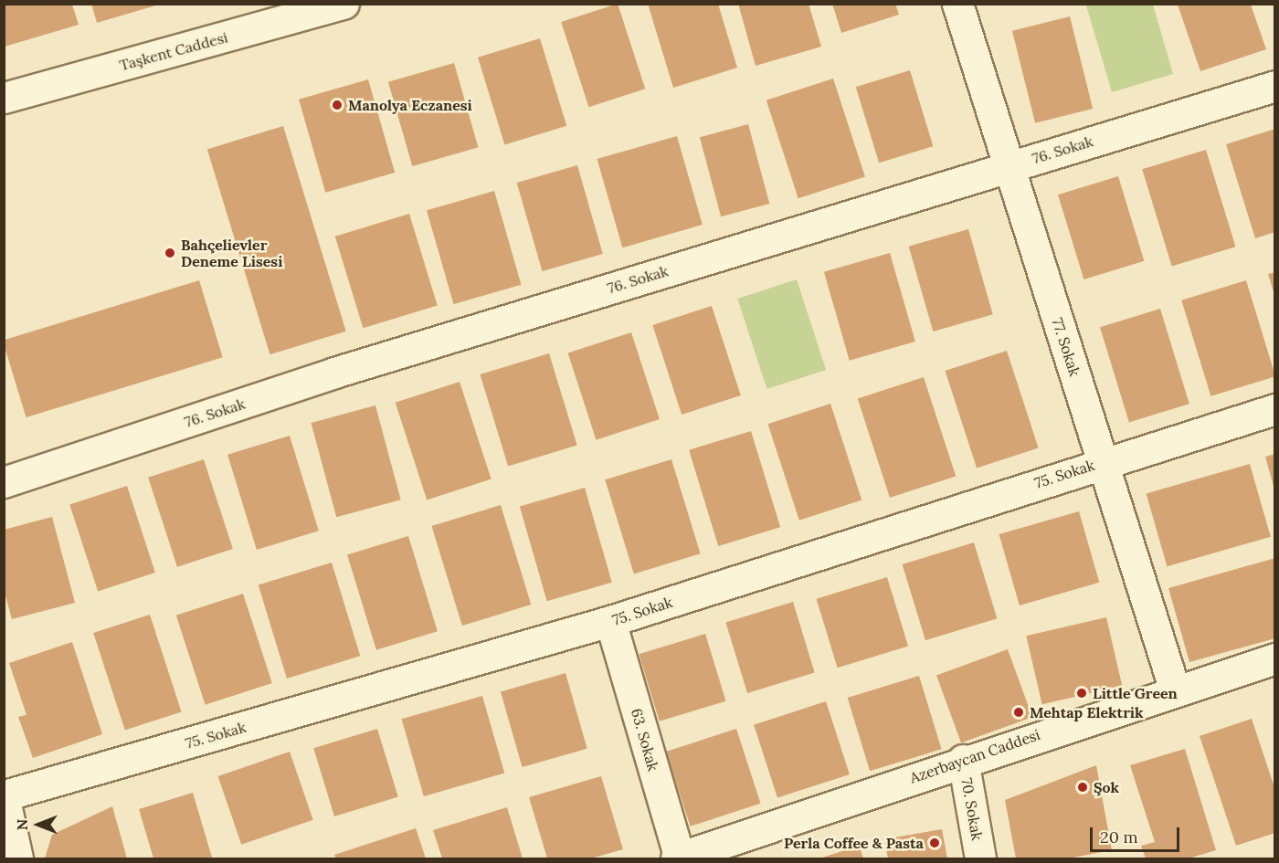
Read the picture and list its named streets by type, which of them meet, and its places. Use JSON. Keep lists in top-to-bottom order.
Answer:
{
  "streets": {
    "street": [
      "Taşkent Caddesi",
      "76. Sokak",
      "77. Sokak",
      "75. Sokak",
      "63. Sokak",
      "Azerbaycan Caddesi",
      "70. Sokak"
    ]
  },
  "crossings": [
    ["76. Sokak", "77. Sokak"],
    ["77. Sokak", "75. Sokak"],
    ["77. Sokak", "Azerbaycan Caddesi"],
    ["75. Sokak", "63. Sokak"],
    ["63. Sokak", "Azerbaycan Caddesi"],
    ["Azerbaycan Caddesi", "70. Sokak"]
  ],
  "places": [
    "Manolya Eczanesi",
    "Bahçelievler Deneme Lisesi",
    "Little Green",
    "Mehtap Elektrik",
    "Şok",
    "Perla Coffee & Pasta"
  ],
  "scale_bar": "20 m",
  "north": "left"
}
